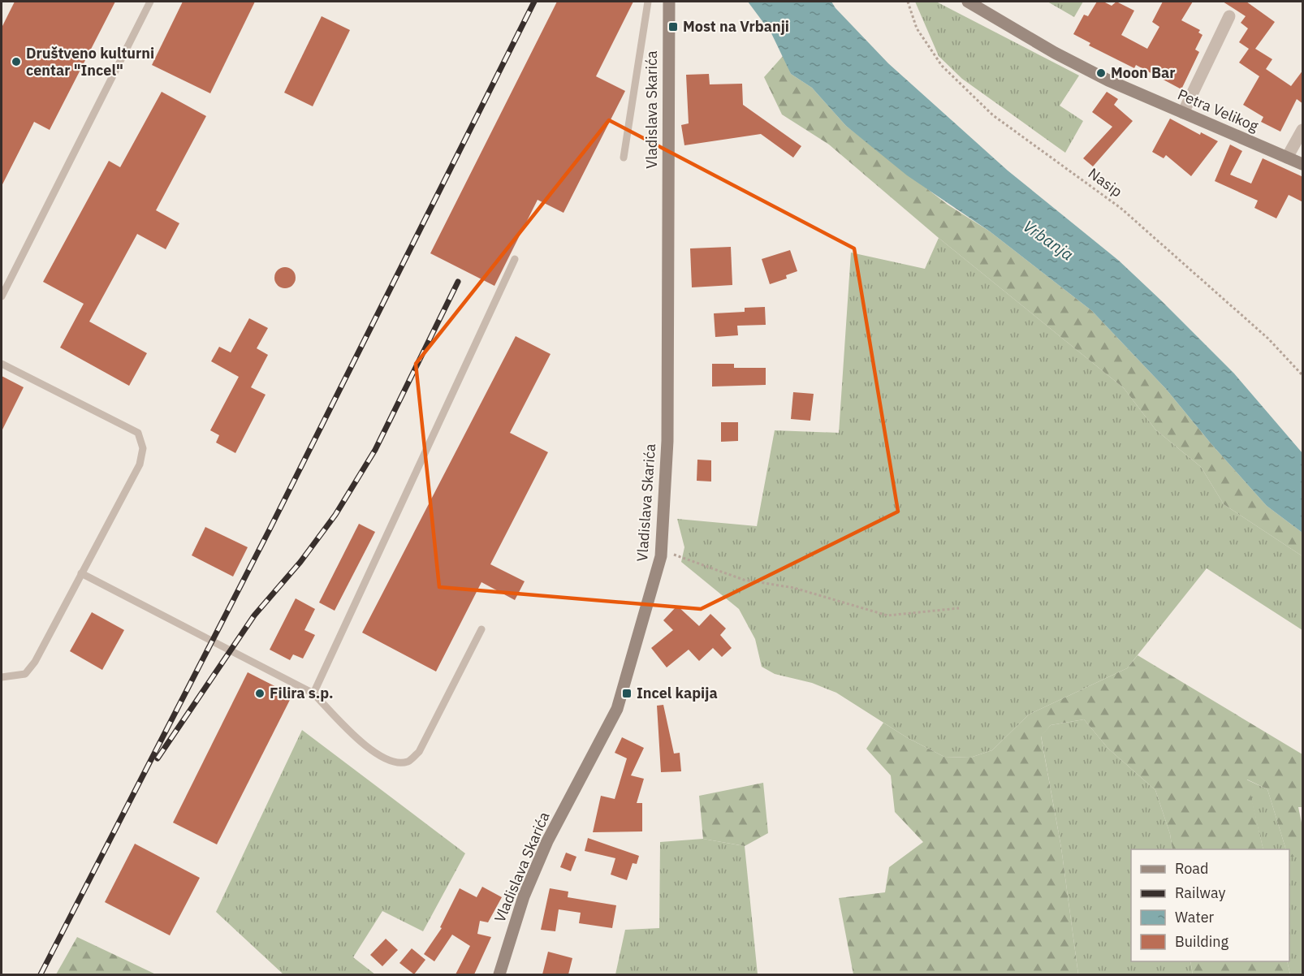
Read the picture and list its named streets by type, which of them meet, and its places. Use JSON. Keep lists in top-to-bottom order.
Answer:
{
  "streets": {
    "street": ["Vladislava Skarića", "Petra Velikog"],
    "path": ["Nasip"]
  },
  "water": ["Vrbanja"],
  "places": {
    "transit": ["Most na Vrbanji", "Incel kapija"],
    "other": ["Društveno kulturni centar \"Incel\"", "Moon Bar", "Filira s.p."]
  },
  "legend": [
    "Road",
    "Railway",
    "Water",
    "Building"
  ]
}
